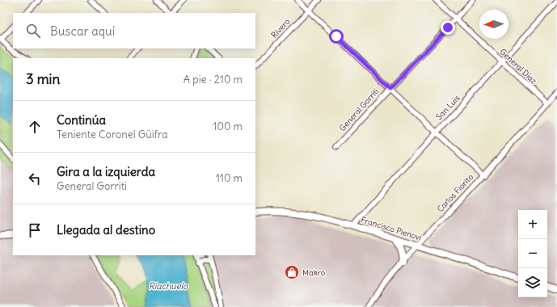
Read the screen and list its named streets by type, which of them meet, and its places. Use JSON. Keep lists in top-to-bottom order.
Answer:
{
  "streets": {
    "main road": ["Francisco Pienovi"],
    "street": [
      "Rivero",
      "General Díaz",
      "San Luis",
      "General Gorriti",
      "Carlos Fiorito"
    ]
  },
  "crossings": [
    ["General Díaz", "San Luis"],
    ["General Díaz", "General Gorriti"],
    ["General Díaz", "Carlos Fiorito"],
    ["San Luis", "Francisco Pienovi"],
    ["Carlos Fiorito", "Francisco Pienovi"]
  ],
  "water": ["Riachuelo"],
  "places": {
    "shop": ["Makro"]
  },
  "north": "left",
  "page": {
    "search": "Buscar aquí",
    "heading": ["3 min", "A pie · 210 m"],
    "list": [
      ["Continúa", "Teniente Coronel Güifra", "100 m"],
      ["Gira a la izquierda", "General Gorriti", "110 m"],
      "Llegada al destino"
    ],
    "map_buttons": ["+", "−"]
  }
}
